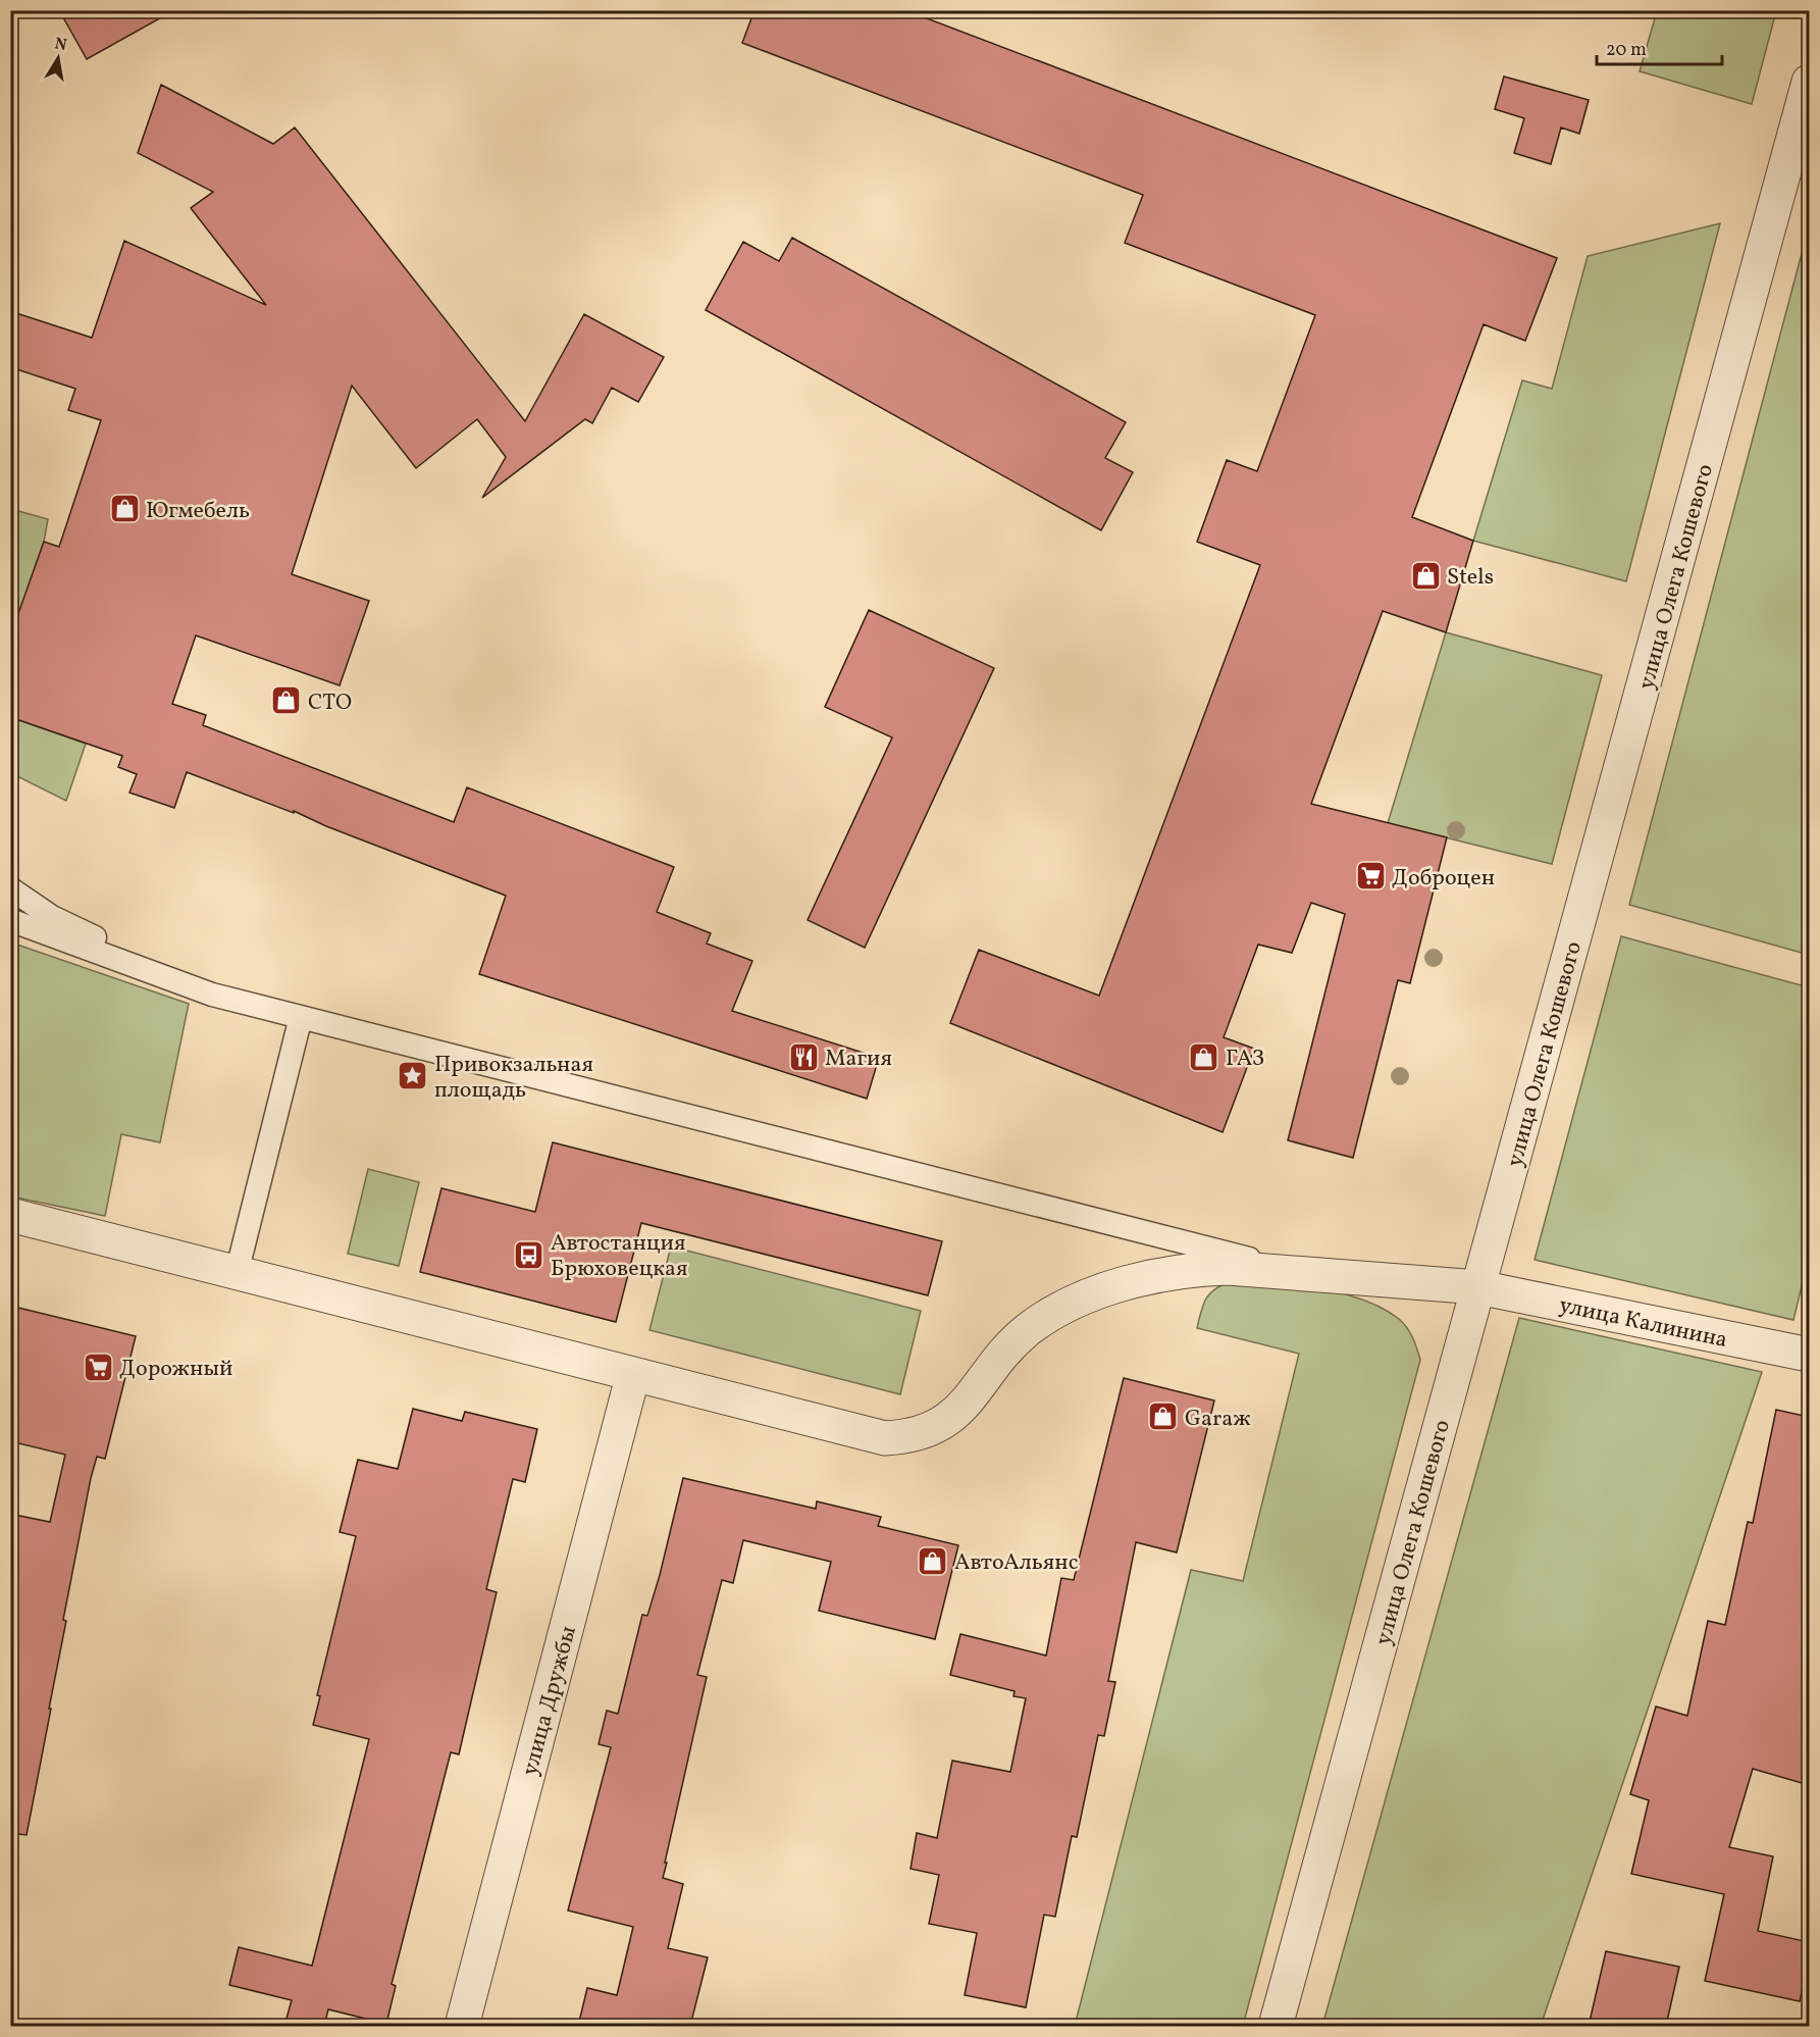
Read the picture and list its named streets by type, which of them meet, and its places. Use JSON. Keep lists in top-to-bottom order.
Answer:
{
  "streets": {
    "street": ["улица Олега Кошевого", "улица Калинина", "улица Дружбы"]
  },
  "crossings": [
    ["улица Олега Кошевого", "улица Калинина"],
    ["улица Калинина", "улица Дружбы"]
  ],
  "places": {
    "shop": [
      "Югмебель",
      "Stels",
      "СТО",
      "ГАЗ",
      "Garaж",
      "АвтоАльянс"
    ],
    "supermarket": ["Доброцен", "Дорожный"],
    "restaurant": ["Магия"],
    "place": ["Привокзальная площадь"],
    "bus stop": ["Автостанция Брюховецкая"]
  },
  "scale_bar": "20 m",
  "north": "top"
}
